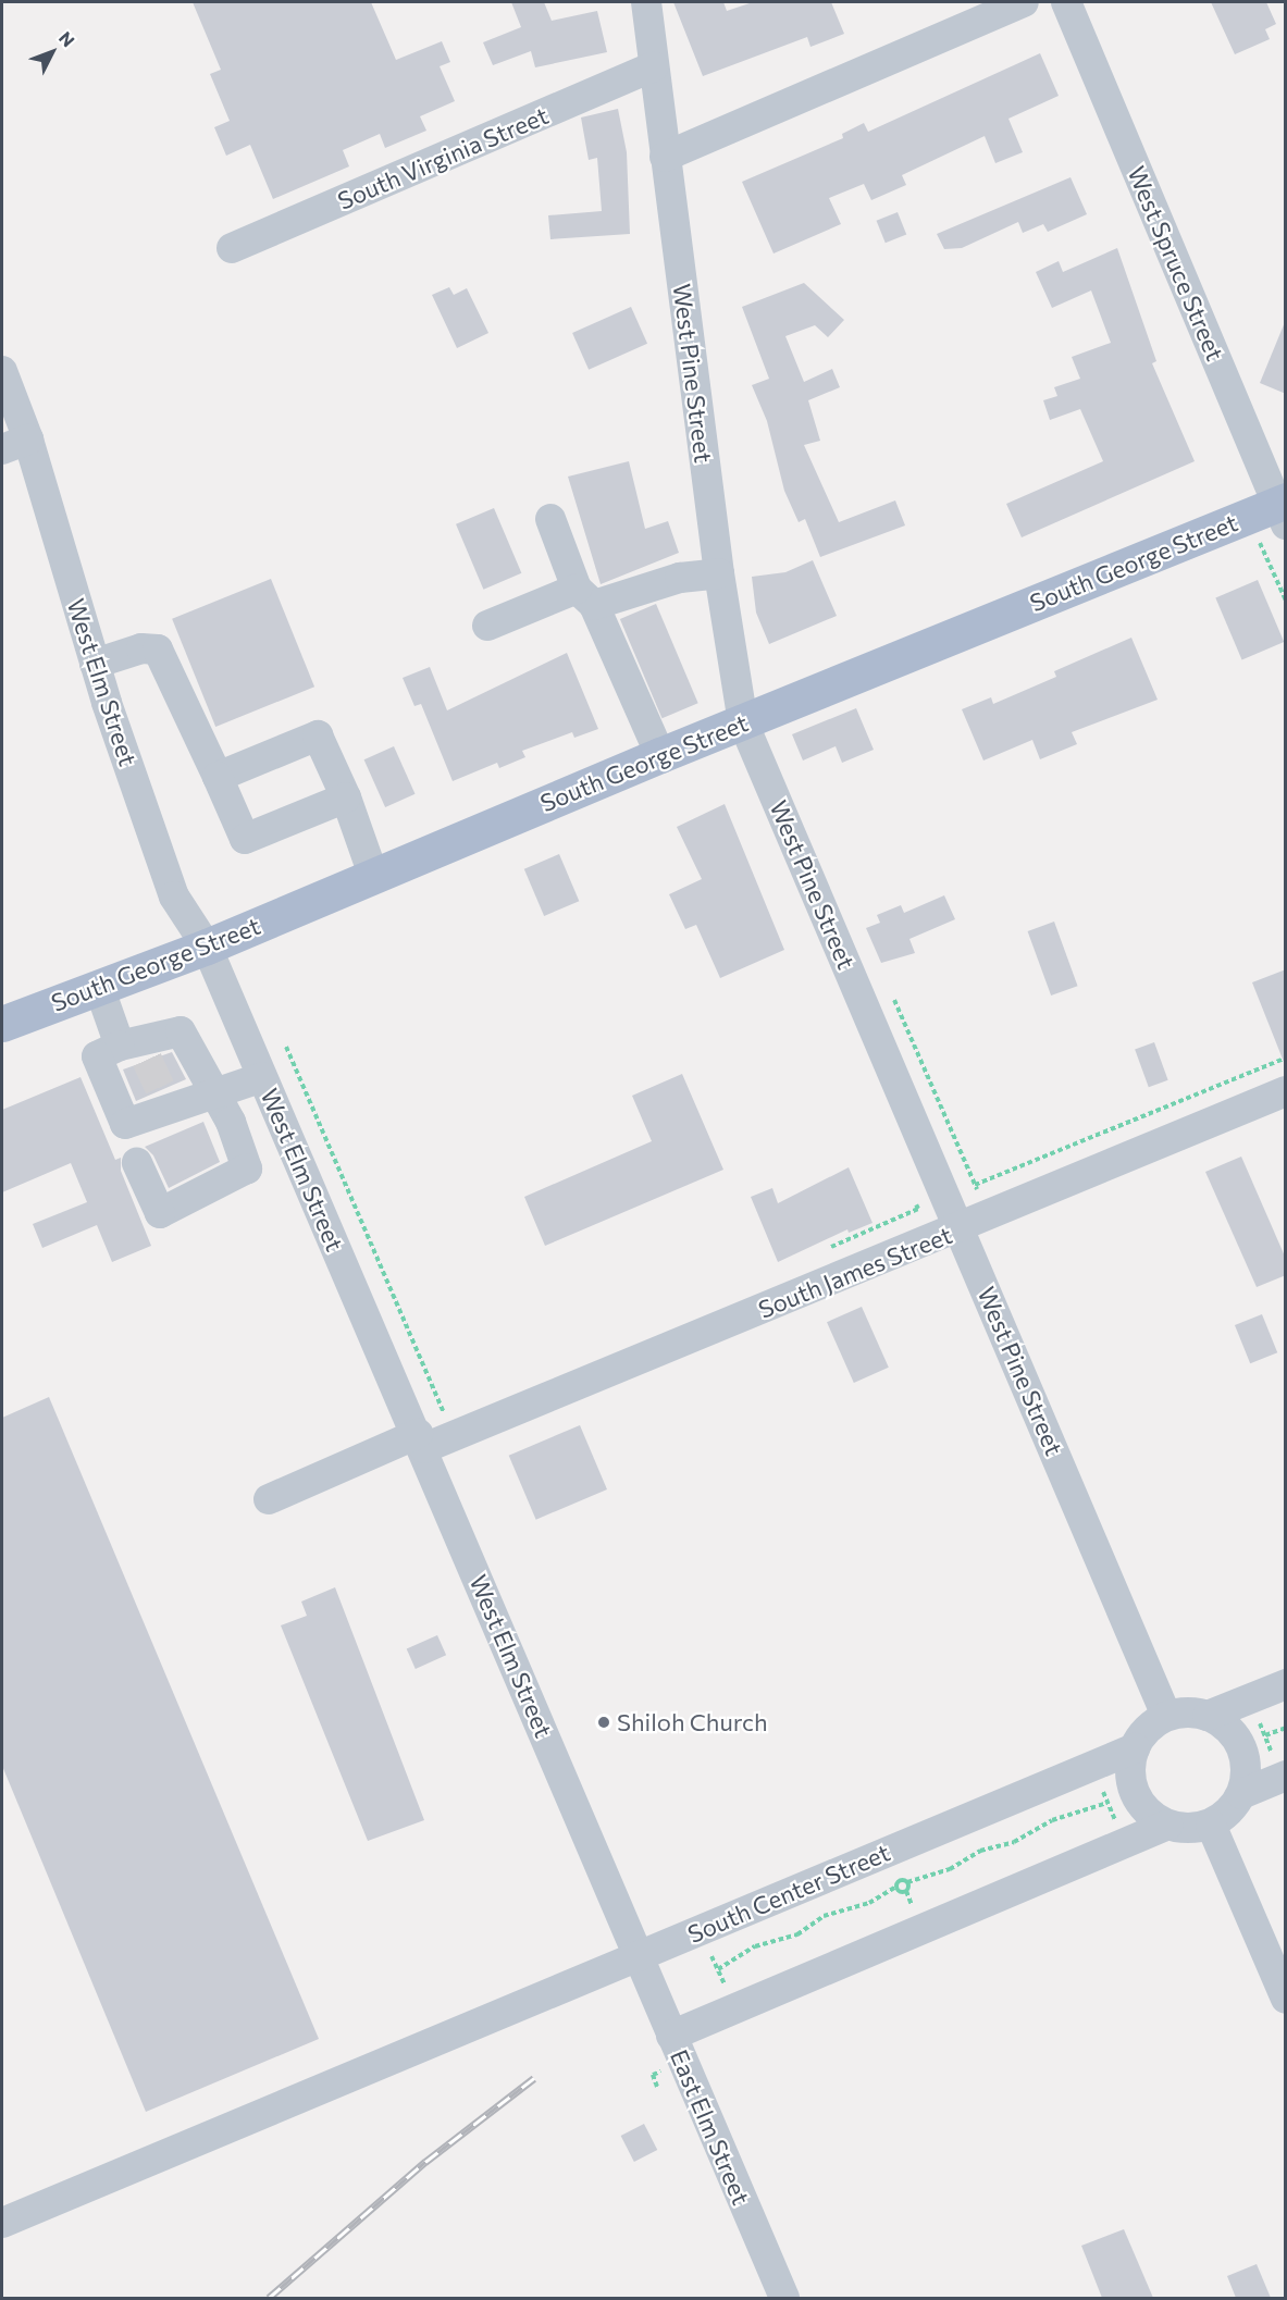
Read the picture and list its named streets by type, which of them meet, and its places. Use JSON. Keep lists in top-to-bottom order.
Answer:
{
  "streets": {
    "main road": ["South George Street"],
    "street": [
      "South Virginia Street",
      "West Spruce Street",
      "West Pine Street",
      "West Elm Street",
      "South James Street",
      "South Center Street",
      "East Elm Street"
    ]
  },
  "crossings": [
    ["South Virginia Street", "West Pine Street"],
    ["West Spruce Street", "South George Street"],
    ["West Pine Street", "South George Street"],
    ["West Pine Street", "South James Street"],
    ["West Pine Street", "South Center Street"],
    ["South George Street", "West Elm Street"],
    ["West Elm Street", "South James Street"],
    ["West Elm Street", "South Center Street"],
    ["West Elm Street", "East Elm Street"],
    ["South Center Street", "East Elm Street"]
  ],
  "places": ["Shiloh Church"],
  "north": "top right"
}
